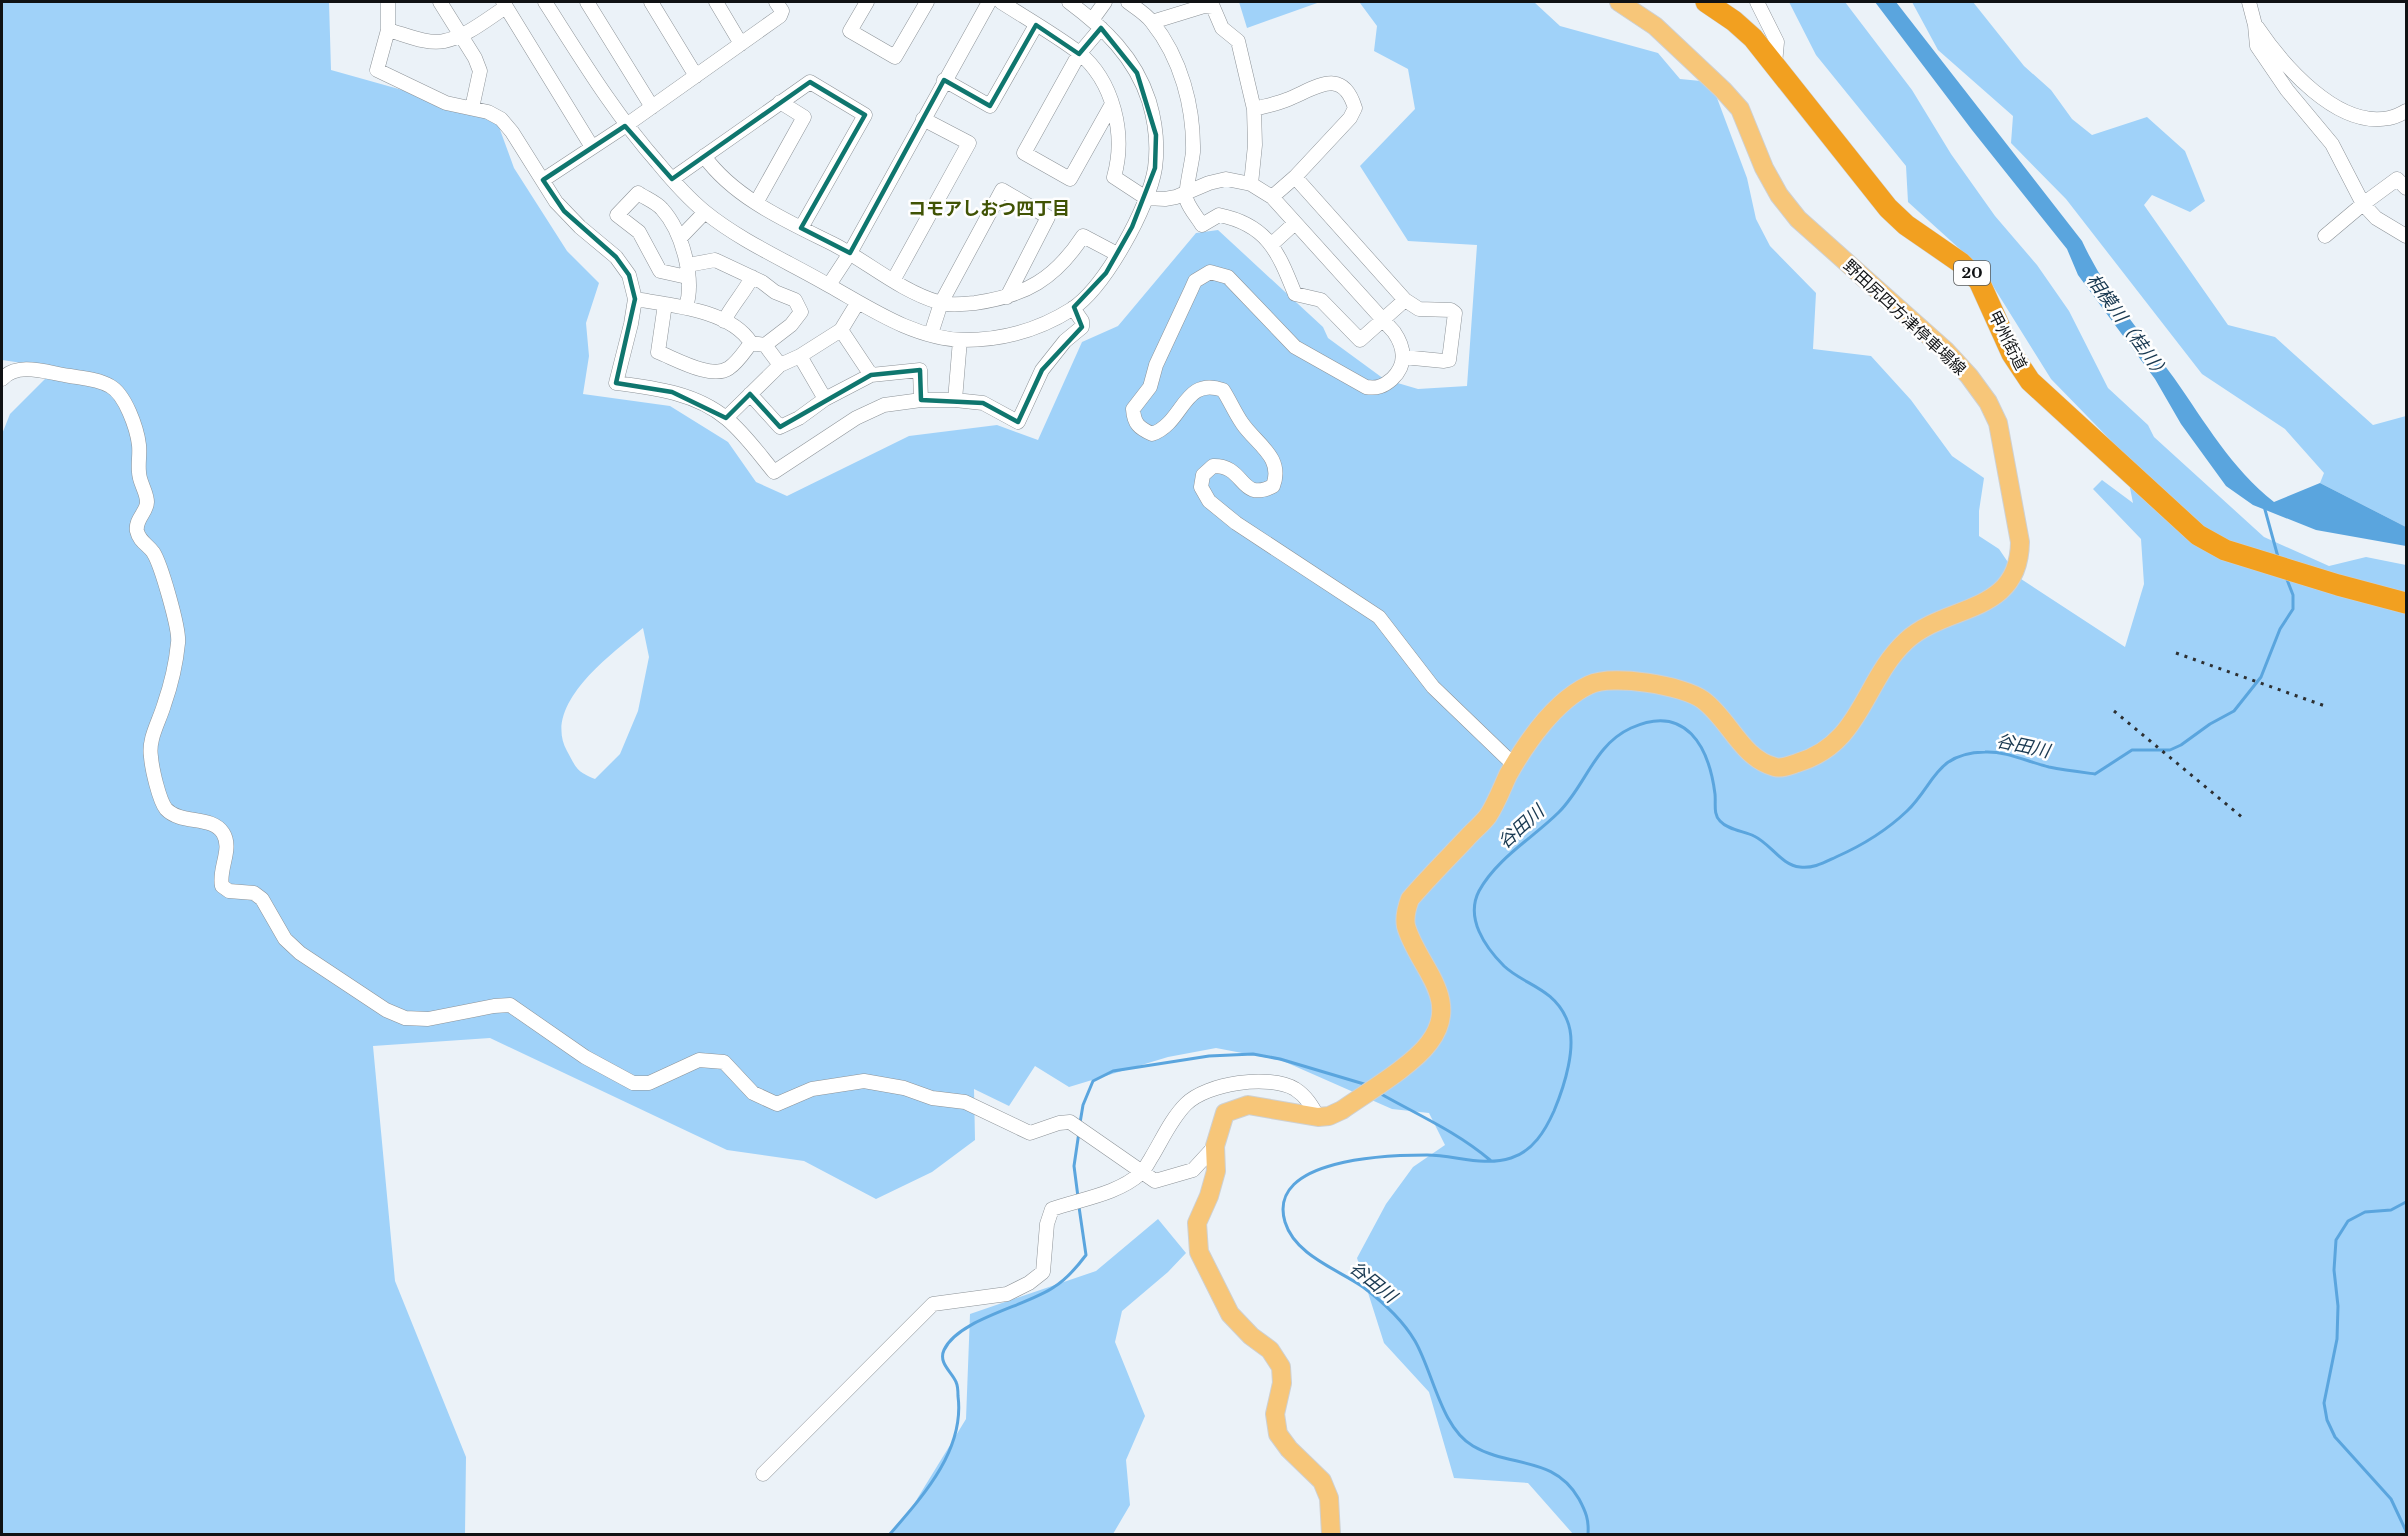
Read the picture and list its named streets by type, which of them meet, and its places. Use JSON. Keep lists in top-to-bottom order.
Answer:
{
  "streets": {
    "highway": ["20", "甲州街道"],
    "main road": ["野田尻四方津停車場線"]
  },
  "districts": ["コモアしおつ四丁目"],
  "water": ["相模川（桂川）", "谷田川"]
}
